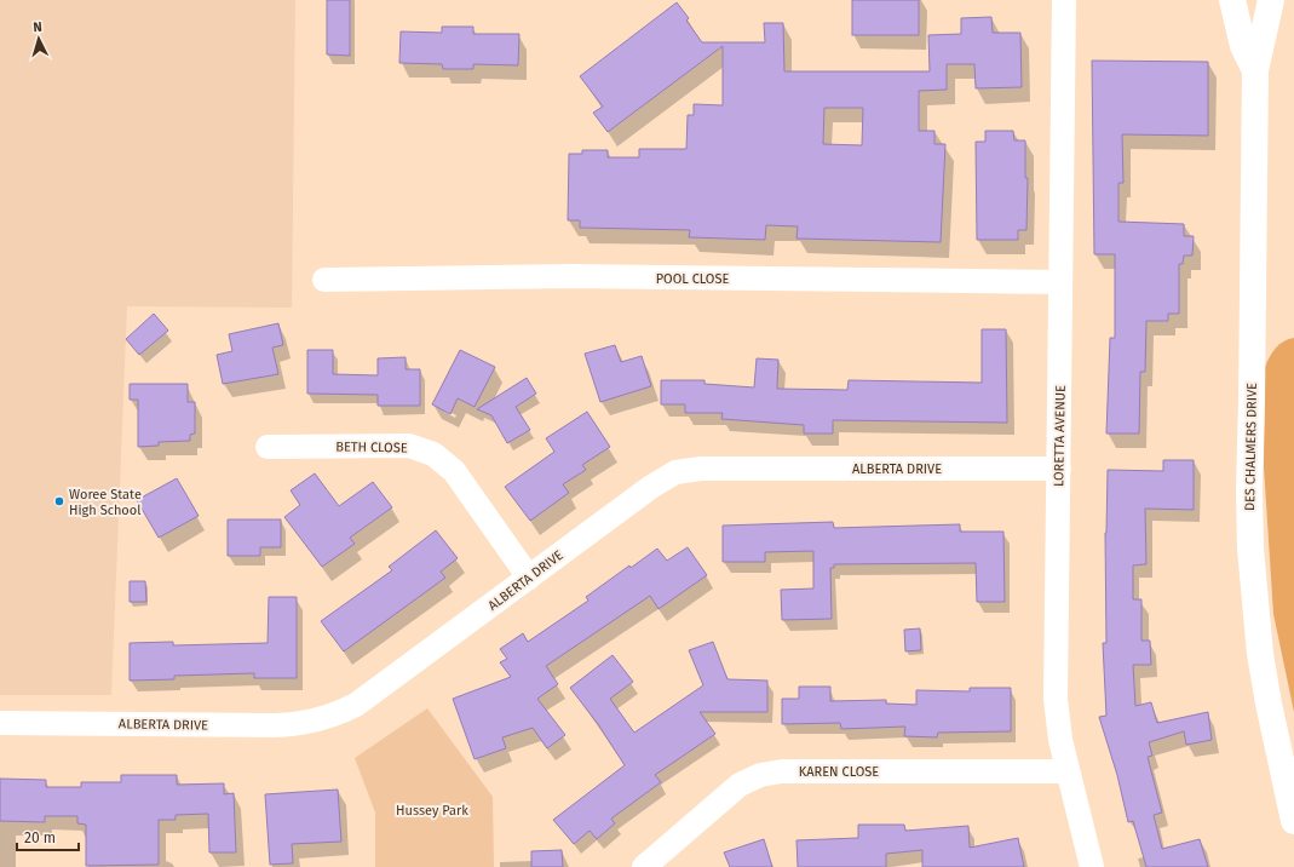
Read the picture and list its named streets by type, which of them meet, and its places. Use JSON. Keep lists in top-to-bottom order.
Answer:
{
  "streets": {
    "main road": ["DES CHALMERS DRIVE"],
    "street": [
      "POOL CLOSE",
      "LORETTA AVENUE",
      "BETH CLOSE",
      "ALBERTA DRIVE",
      "KAREN CLOSE"
    ]
  },
  "crossings": [
    ["POOL CLOSE", "LORETTA AVENUE"],
    ["LORETTA AVENUE", "ALBERTA DRIVE"],
    ["LORETTA AVENUE", "KAREN CLOSE"],
    ["BETH CLOSE", "ALBERTA DRIVE"]
  ],
  "parks": ["Hussey Park"],
  "places": ["Woree State High School"],
  "scale_bar": "20 m",
  "north": "top"
}
